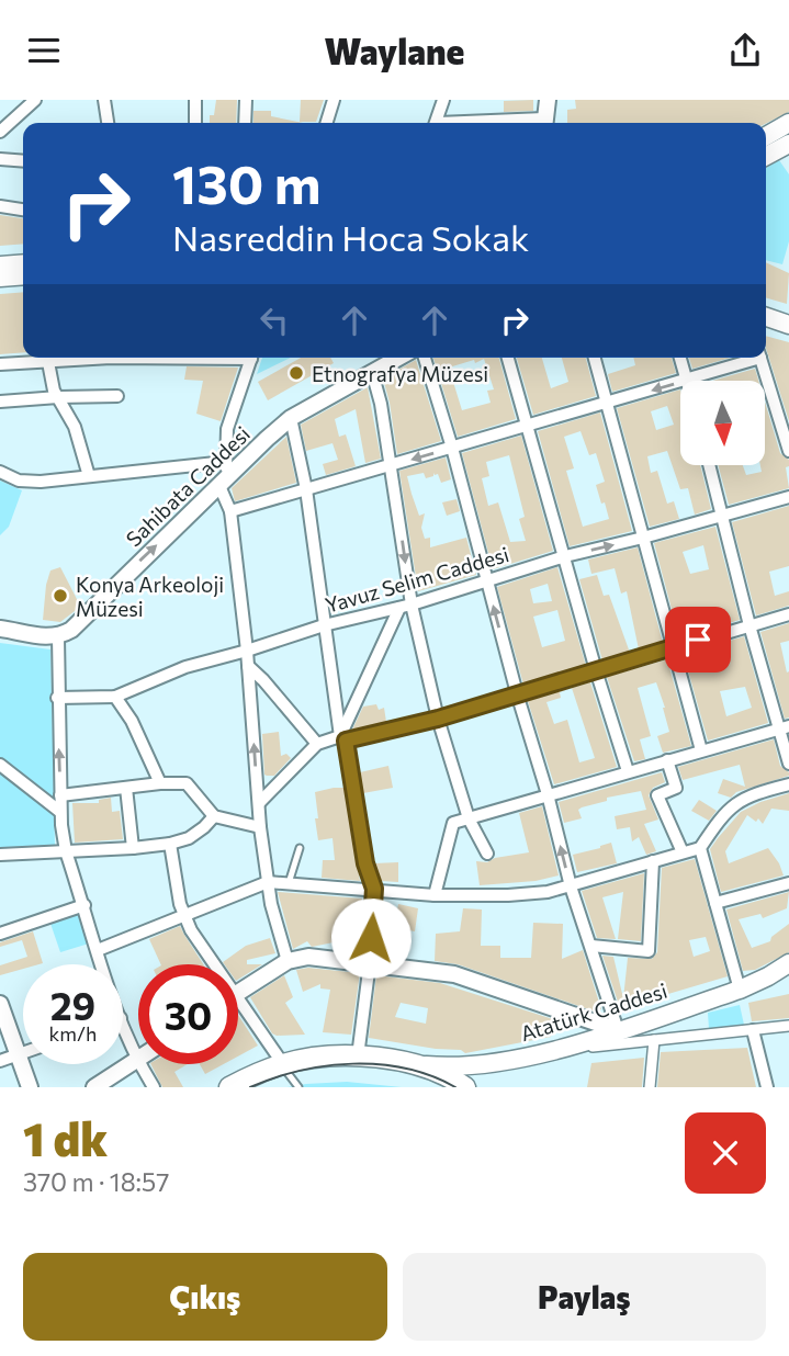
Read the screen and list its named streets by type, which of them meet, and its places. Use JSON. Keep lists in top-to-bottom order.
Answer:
{
  "streets": {
    "main road": ["Atatürk Caddesi"],
    "street": ["Sahibata Caddesi", "Yavuz Selim Caddesi"]
  },
  "one_way": ["Sahibata Caddesi"],
  "places": ["Etnografya Müzesi", "Konya Arkeoloji Müzesi"],
  "north": "bottom",
  "page": {
    "header": "Waylane",
    "turn": ["130 m", "Nasreddin Hoca Sokak"],
    "speed": "29 km/h",
    "limit": "30",
    "heading": ["1 dk", "370 m · 18:57"],
    "buttons": ["Çıkış", "Paylaş"]
  }
}
